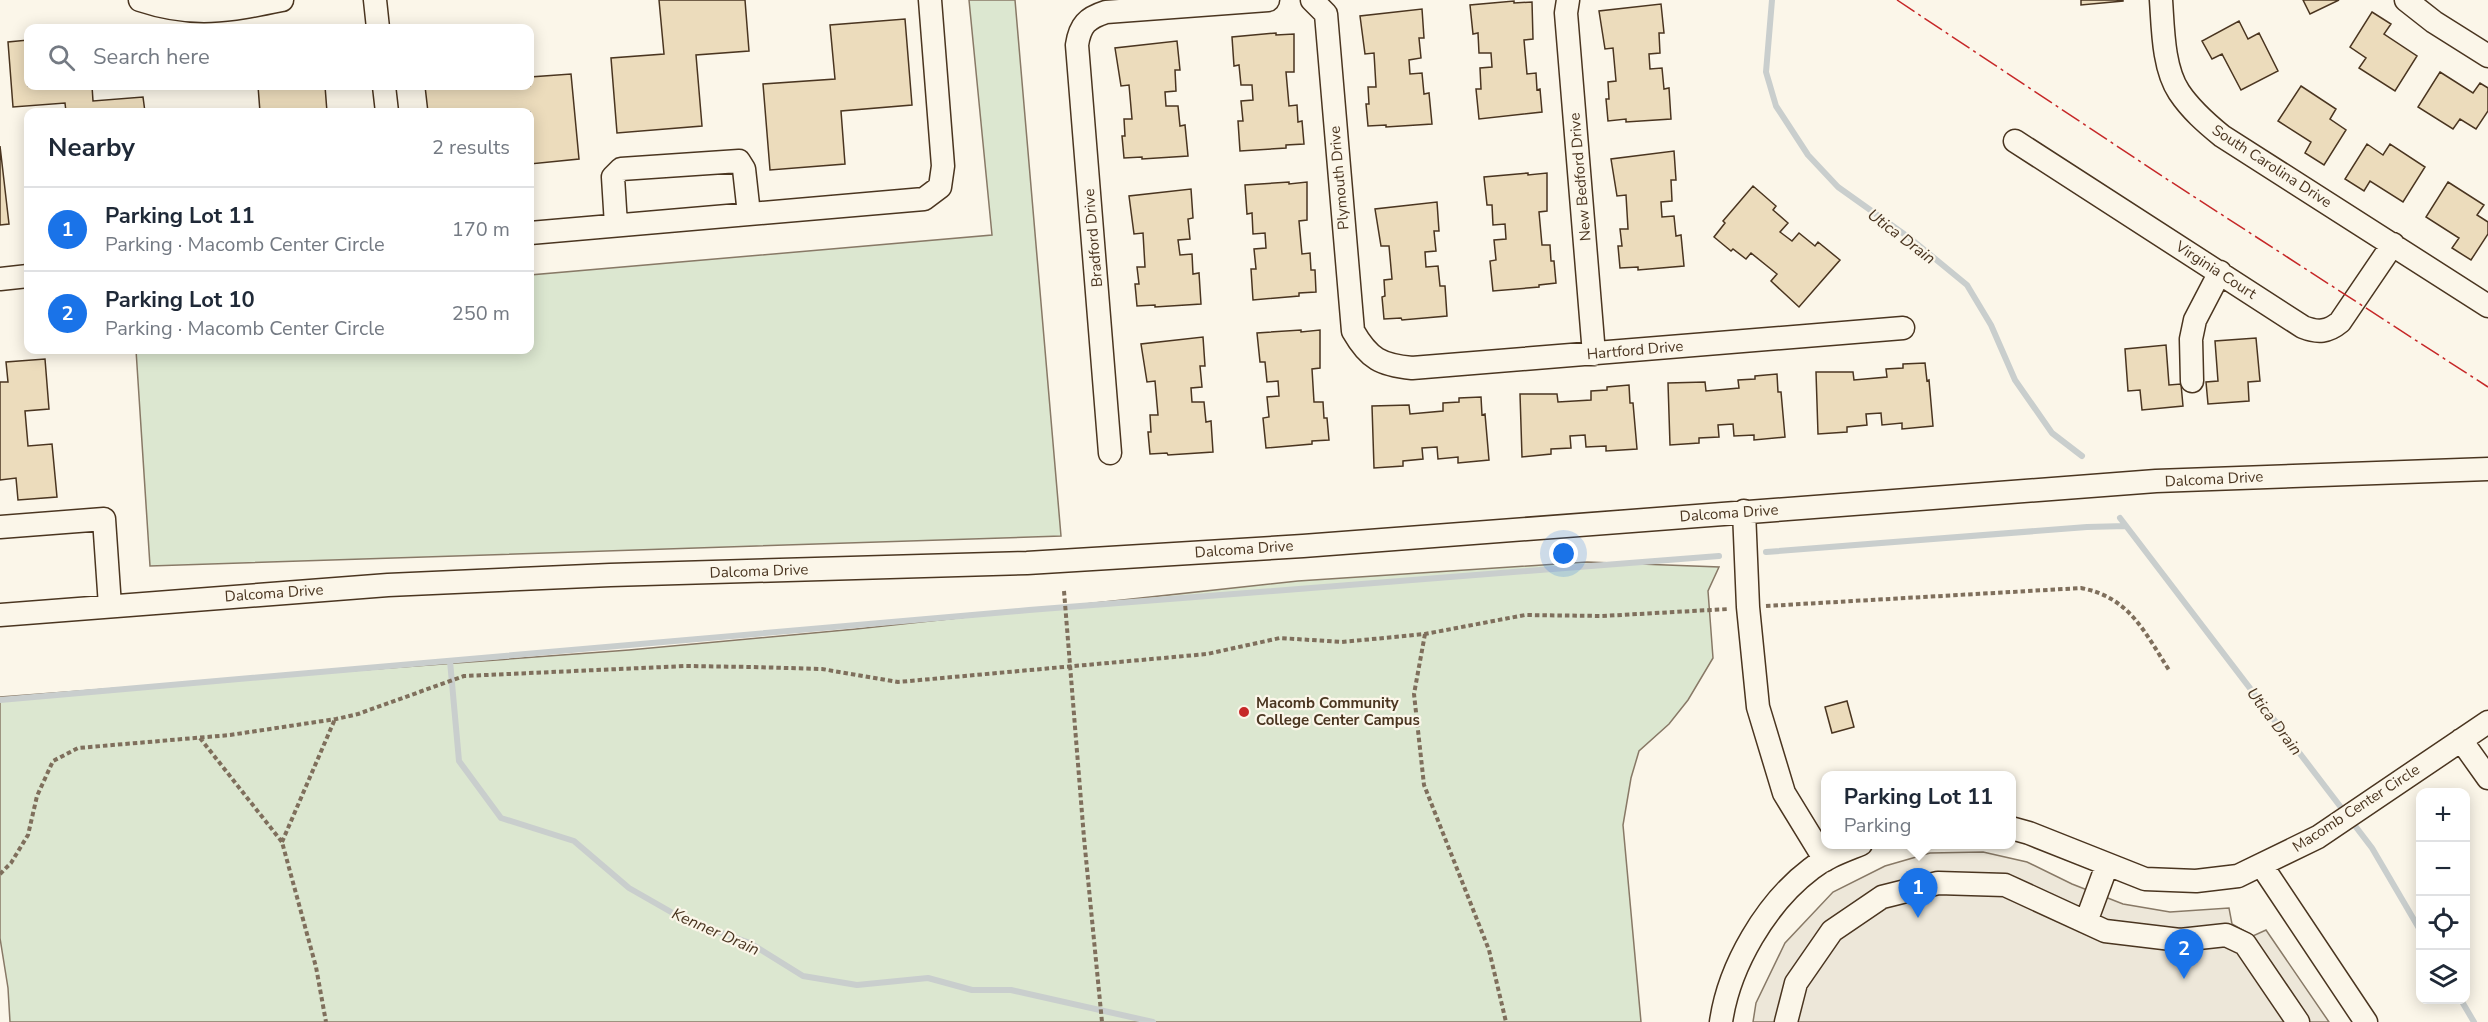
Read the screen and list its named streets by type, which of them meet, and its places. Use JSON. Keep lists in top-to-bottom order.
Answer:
{
  "streets": {
    "street": [
      "South Carolina Drive",
      "New Bedford Drive",
      "Plymouth Drive",
      "Bradford Drive",
      "Virginia Court",
      "Hartford Drive",
      "Dalcoma Drive",
      "Macomb Center Circle"
    ]
  },
  "crossings": [
    ["South Carolina Drive", "Virginia Court"],
    ["New Bedford Drive", "Hartford Drive"],
    ["Plymouth Drive", "Hartford Drive"]
  ],
  "water": ["Utica Drain", "Kenner Drain"],
  "places": ["Macomb Community College Center Campus"],
  "page": {
    "search": "Search here",
    "heading": ["Nearby", "2 results"],
    "list": [
      {
        "mark": "1",
        "name": "Parking Lot 11",
        "note": "Parking · Macomb Center Circle",
        "value": "170 m"
      },
      {
        "mark": "2",
        "name": "Parking Lot 10",
        "note": "Parking · Macomb Center Circle",
        "value": "250 m"
      }
    ],
    "popup": ["Parking Lot 11", "Parking"],
    "map_buttons": ["+", "−"],
    "pins": ["1", "2"]
  }
}
